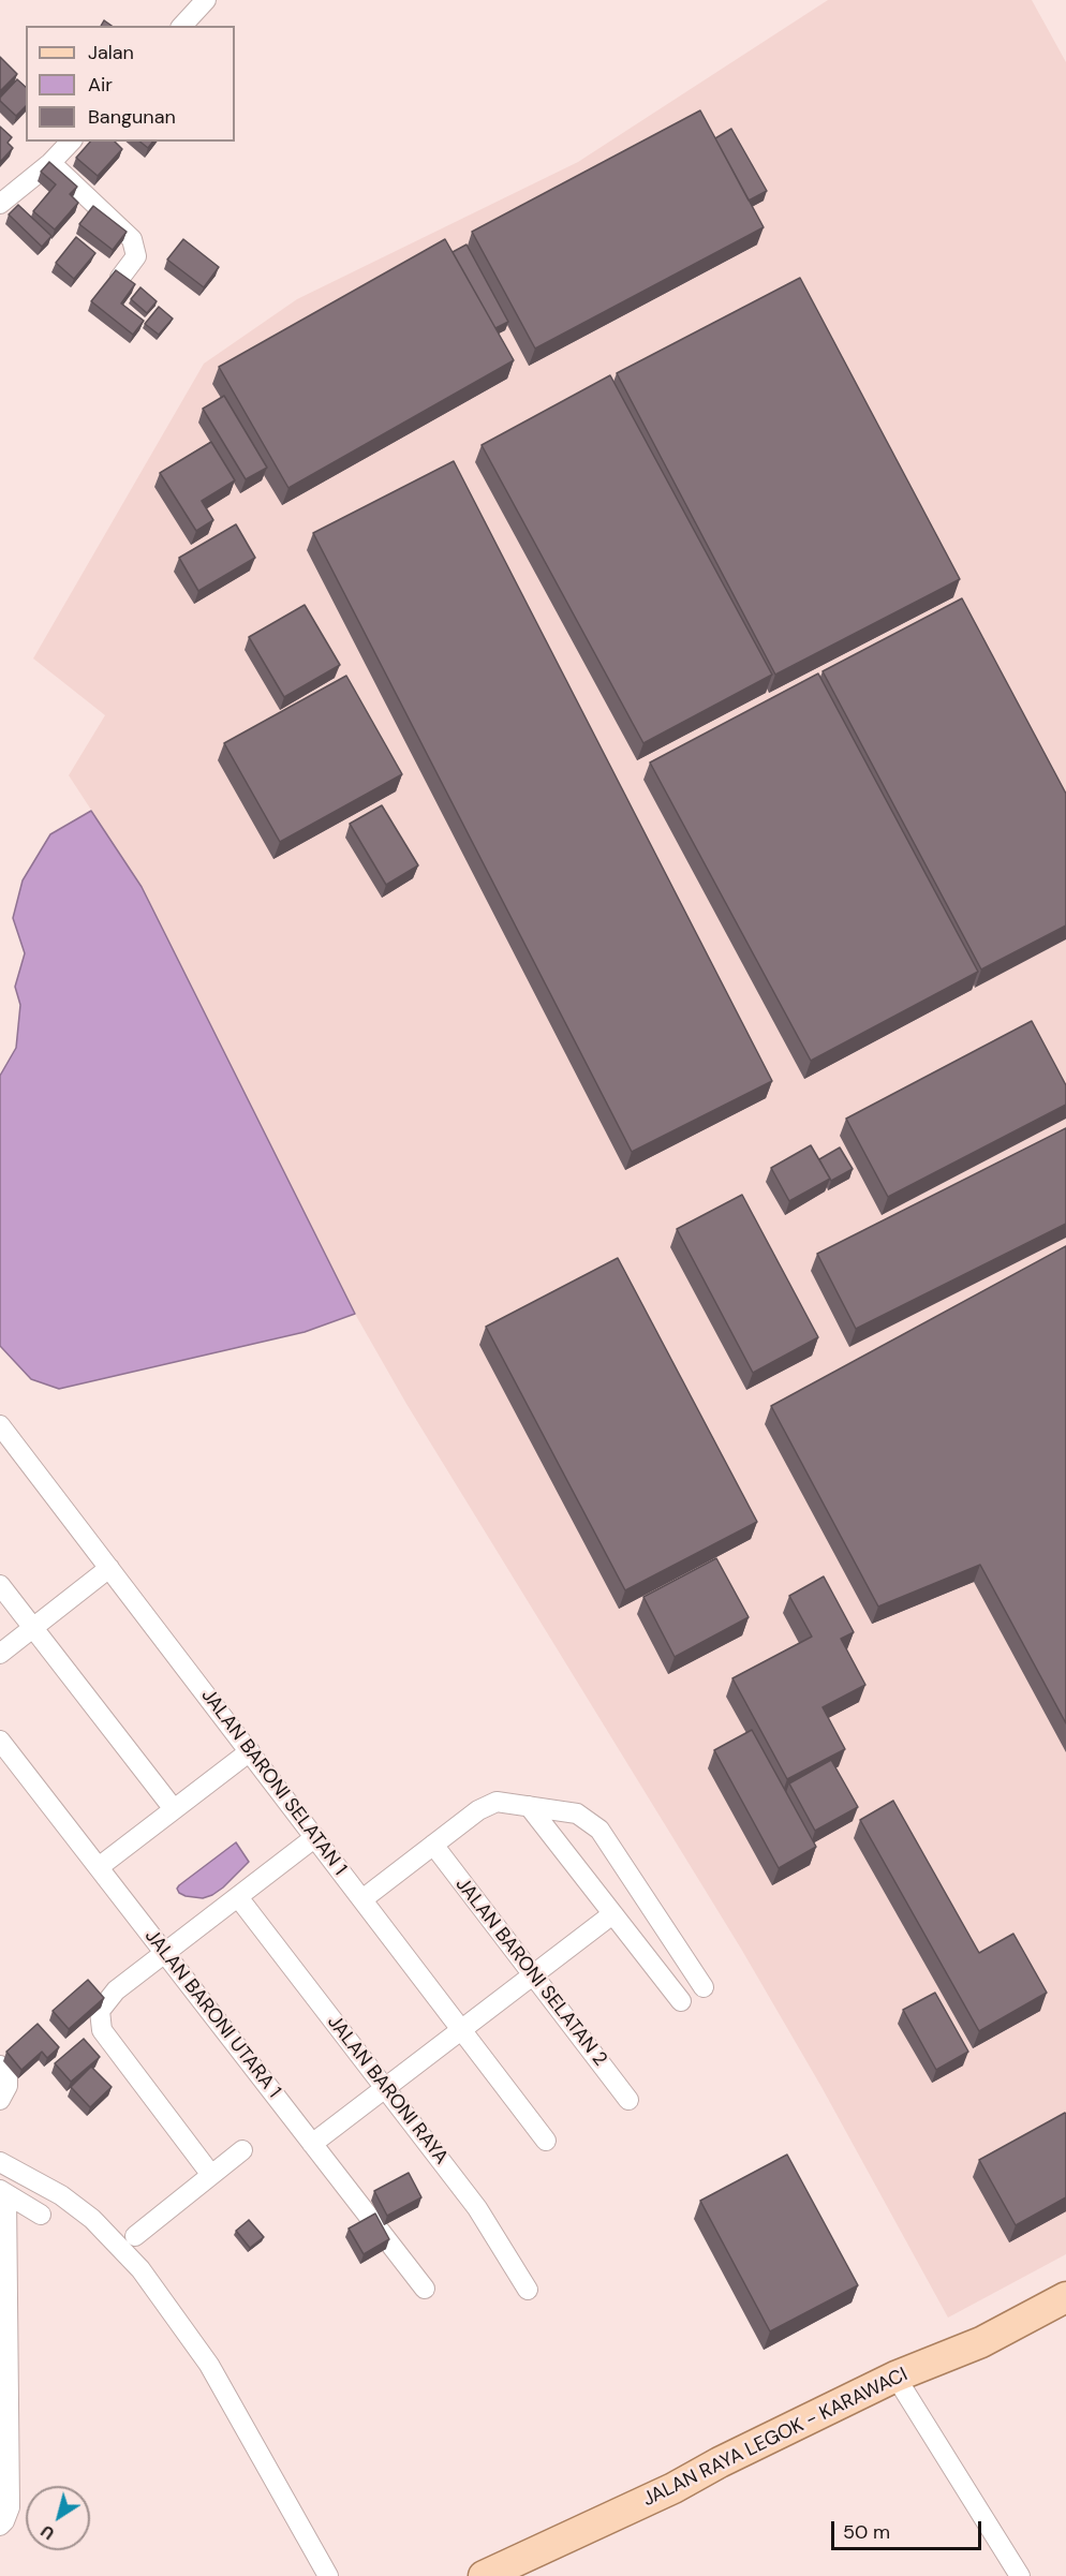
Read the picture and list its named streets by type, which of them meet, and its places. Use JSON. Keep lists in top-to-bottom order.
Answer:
{
  "streets": {
    "main road": ["JALAN RAYA LEGOK - KARAWACI"],
    "street": [
      "JALAN BARONI SELATAN 1",
      "JALAN BARONI SELATAN 2",
      "JALAN BARONI UTARA 1",
      "JALAN BARONI RAYA"
    ]
  },
  "legend": ["Jalan", "Air", "Bangunan"],
  "scale_bar": "50 m",
  "north": "bottom left"
}
